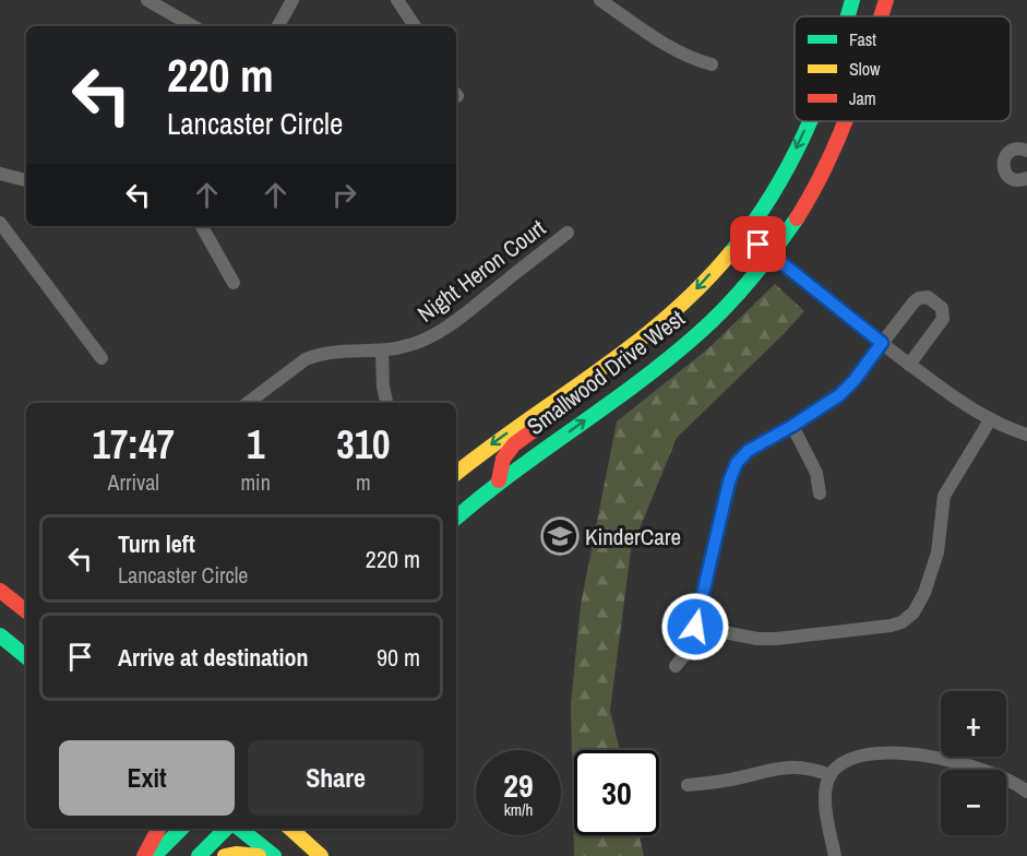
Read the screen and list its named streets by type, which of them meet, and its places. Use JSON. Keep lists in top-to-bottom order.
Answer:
{
  "streets": {
    "main road": ["Smallwood Drive West"],
    "street": ["Night Heron Court"]
  },
  "places": {
    "school or university": ["KinderCare"]
  },
  "legend": ["Fast", "Slow", "Jam"],
  "page": {
    "turn": ["220 m", "Lancaster Circle"],
    "eta": [
      "17:47",
      "Arrival",
      "1",
      "min",
      "310",
      "m"
    ],
    "list": [
      {
        "name": "Turn left",
        "note": "Lancaster Circle",
        "value": "220 m"
      },
      {
        "name": "Arrive at destination",
        "value": "90 m"
      }
    ],
    "map_buttons": ["+", "−"],
    "buttons": ["Exit", "Share"],
    "speed": "29 km/h",
    "limit": "30"
  }
}
